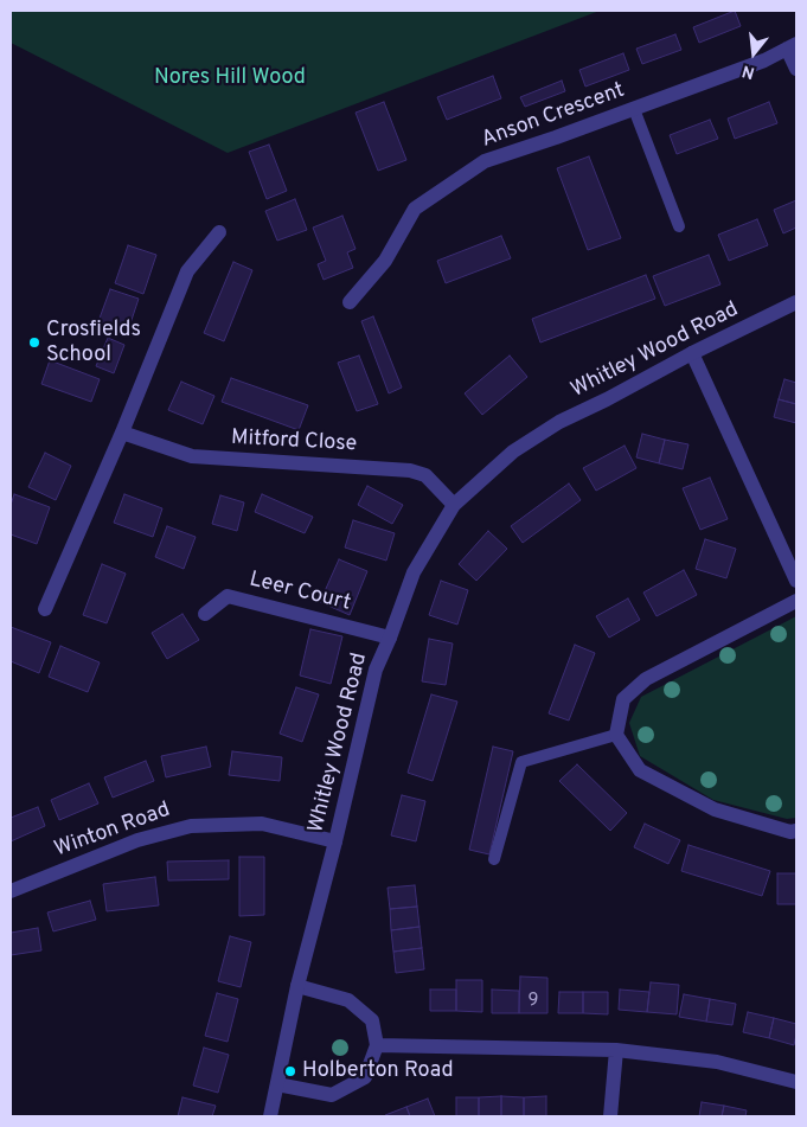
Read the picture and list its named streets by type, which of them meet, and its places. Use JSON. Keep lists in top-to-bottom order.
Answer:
{
  "streets": {
    "street": [
      "Anson Crescent",
      "Whitley Wood Road",
      "Mitford Close",
      "Leer Court",
      "Winton Road"
    ]
  },
  "crossings": [
    ["Whitley Wood Road", "Mitford Close"],
    ["Whitley Wood Road", "Leer Court"],
    ["Whitley Wood Road", "Winton Road"]
  ],
  "parks": ["Nores Hill Wood"],
  "places": ["Crosfields School", "Holberton Road"],
  "house_numbers": ["9"],
  "north": "bottom"
}
